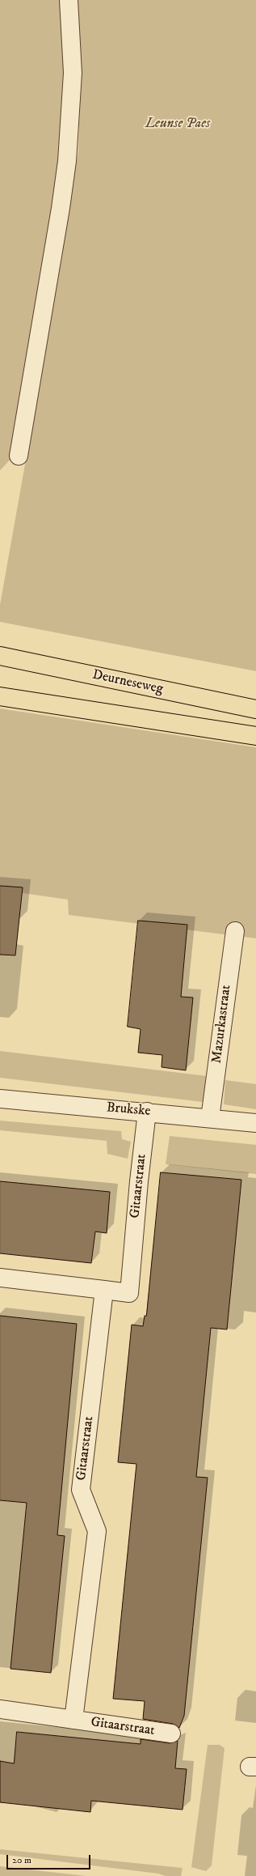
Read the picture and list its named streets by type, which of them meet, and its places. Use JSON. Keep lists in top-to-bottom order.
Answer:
{
  "streets": {
    "main road": ["Deurneseweg"],
    "street": ["Mazurkastraat", "Brukske", "Gitaarstraat"]
  },
  "crossings": [
    ["Mazurkastraat", "Brukske"],
    ["Brukske", "Gitaarstraat"]
  ],
  "parks": ["Leunse Paes"],
  "scale_bar": "20 m"
}
